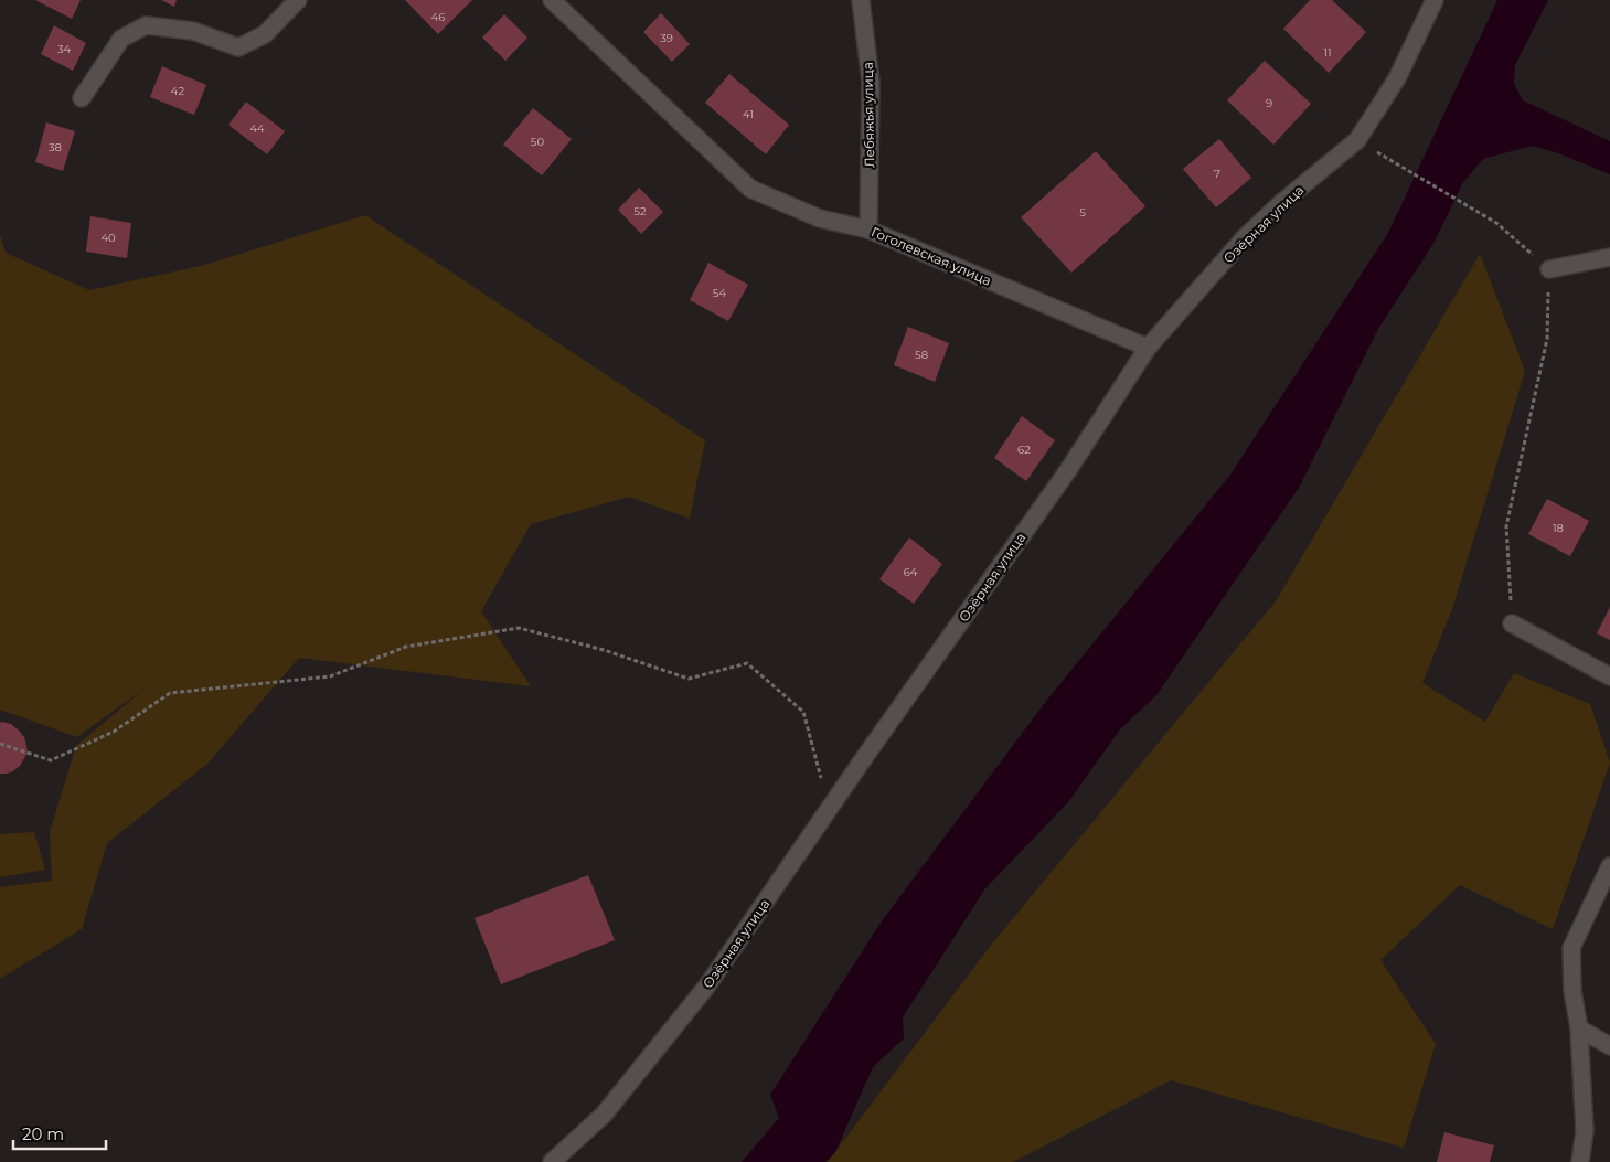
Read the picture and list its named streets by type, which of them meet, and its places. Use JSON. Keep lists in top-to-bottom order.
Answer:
{
  "streets": {
    "street": ["Лебяжья улица", "Озёрная улица", "Гоголевская улица"]
  },
  "crossings": [
    ["Лебяжья улица", "Гоголевская улица"],
    ["Озёрная улица", "Гоголевская улица"]
  ],
  "house_numbers": [
    "46",
    "39",
    "34",
    "11",
    "42",
    "9",
    "41",
    "44",
    "50",
    "38",
    "7",
    "52",
    "5",
    "40",
    "54",
    "58",
    "62",
    "18",
    "64"
  ],
  "scale_bar": "20 m"
}
